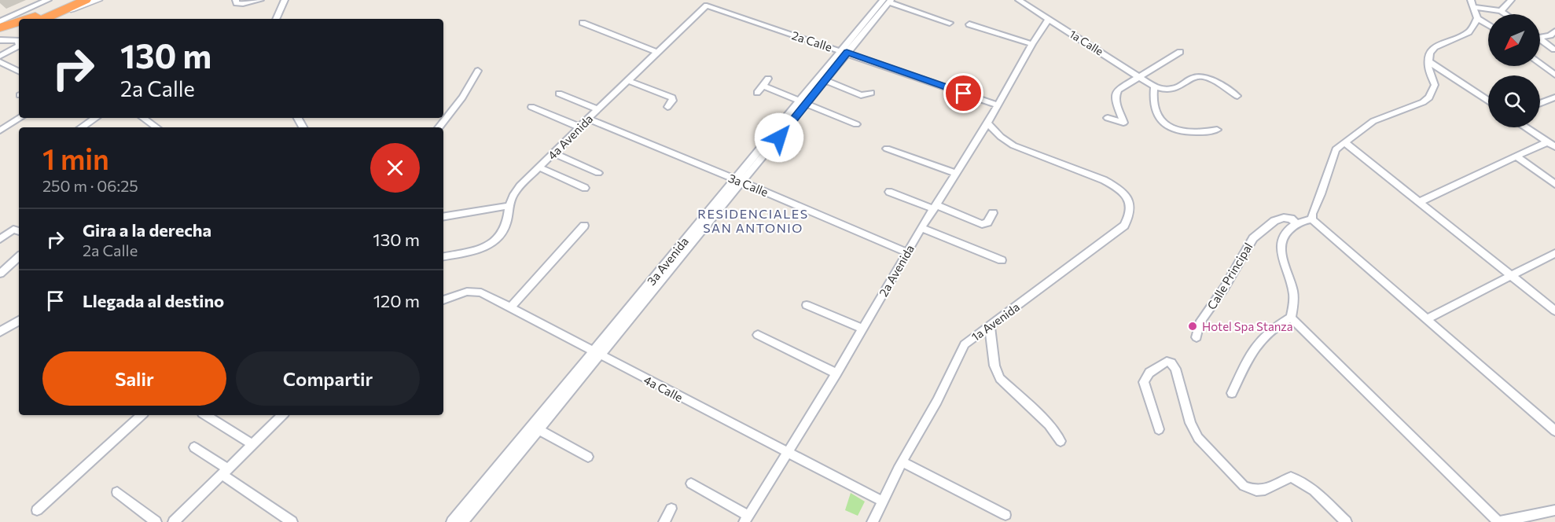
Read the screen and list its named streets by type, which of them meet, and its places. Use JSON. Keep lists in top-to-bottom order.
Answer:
{
  "streets": {
    "street": [
      "2a Calle",
      "1a Calle",
      "4a Avenida",
      "3a Calle",
      "3a Avenida",
      "2a Avenida",
      "Calle Principal",
      "1a Avenida",
      "4a Calle"
    ]
  },
  "crossings": [
    ["2a Calle", "4a Avenida"],
    ["2a Calle", "3a Avenida"],
    ["2a Calle", "2a Avenida"],
    ["1a Calle", "2a Avenida"],
    ["4a Avenida", "3a Calle"],
    ["3a Calle", "3a Avenida"],
    ["3a Calle", "2a Avenida"],
    ["3a Avenida", "4a Calle"],
    ["2a Avenida", "1a Avenida"],
    ["2a Avenida", "4a Calle"],
    ["1a Avenida", "4a Calle"]
  ],
  "districts": ["RESIDENCIALES SAN ANTONIO"],
  "places": ["Hotel Spa Stanza"],
  "north": "bottom left",
  "page": {
    "turn": ["130 m", "2a Calle"],
    "heading": ["1 min", "250 m · 06:25"],
    "list": [
      {
        "name": "Gira a la derecha",
        "note": "2a Calle",
        "value": "130 m"
      },
      {
        "name": "Llegada al destino",
        "value": "120 m"
      }
    ],
    "buttons": ["Salir", "Compartir"]
  }
}
